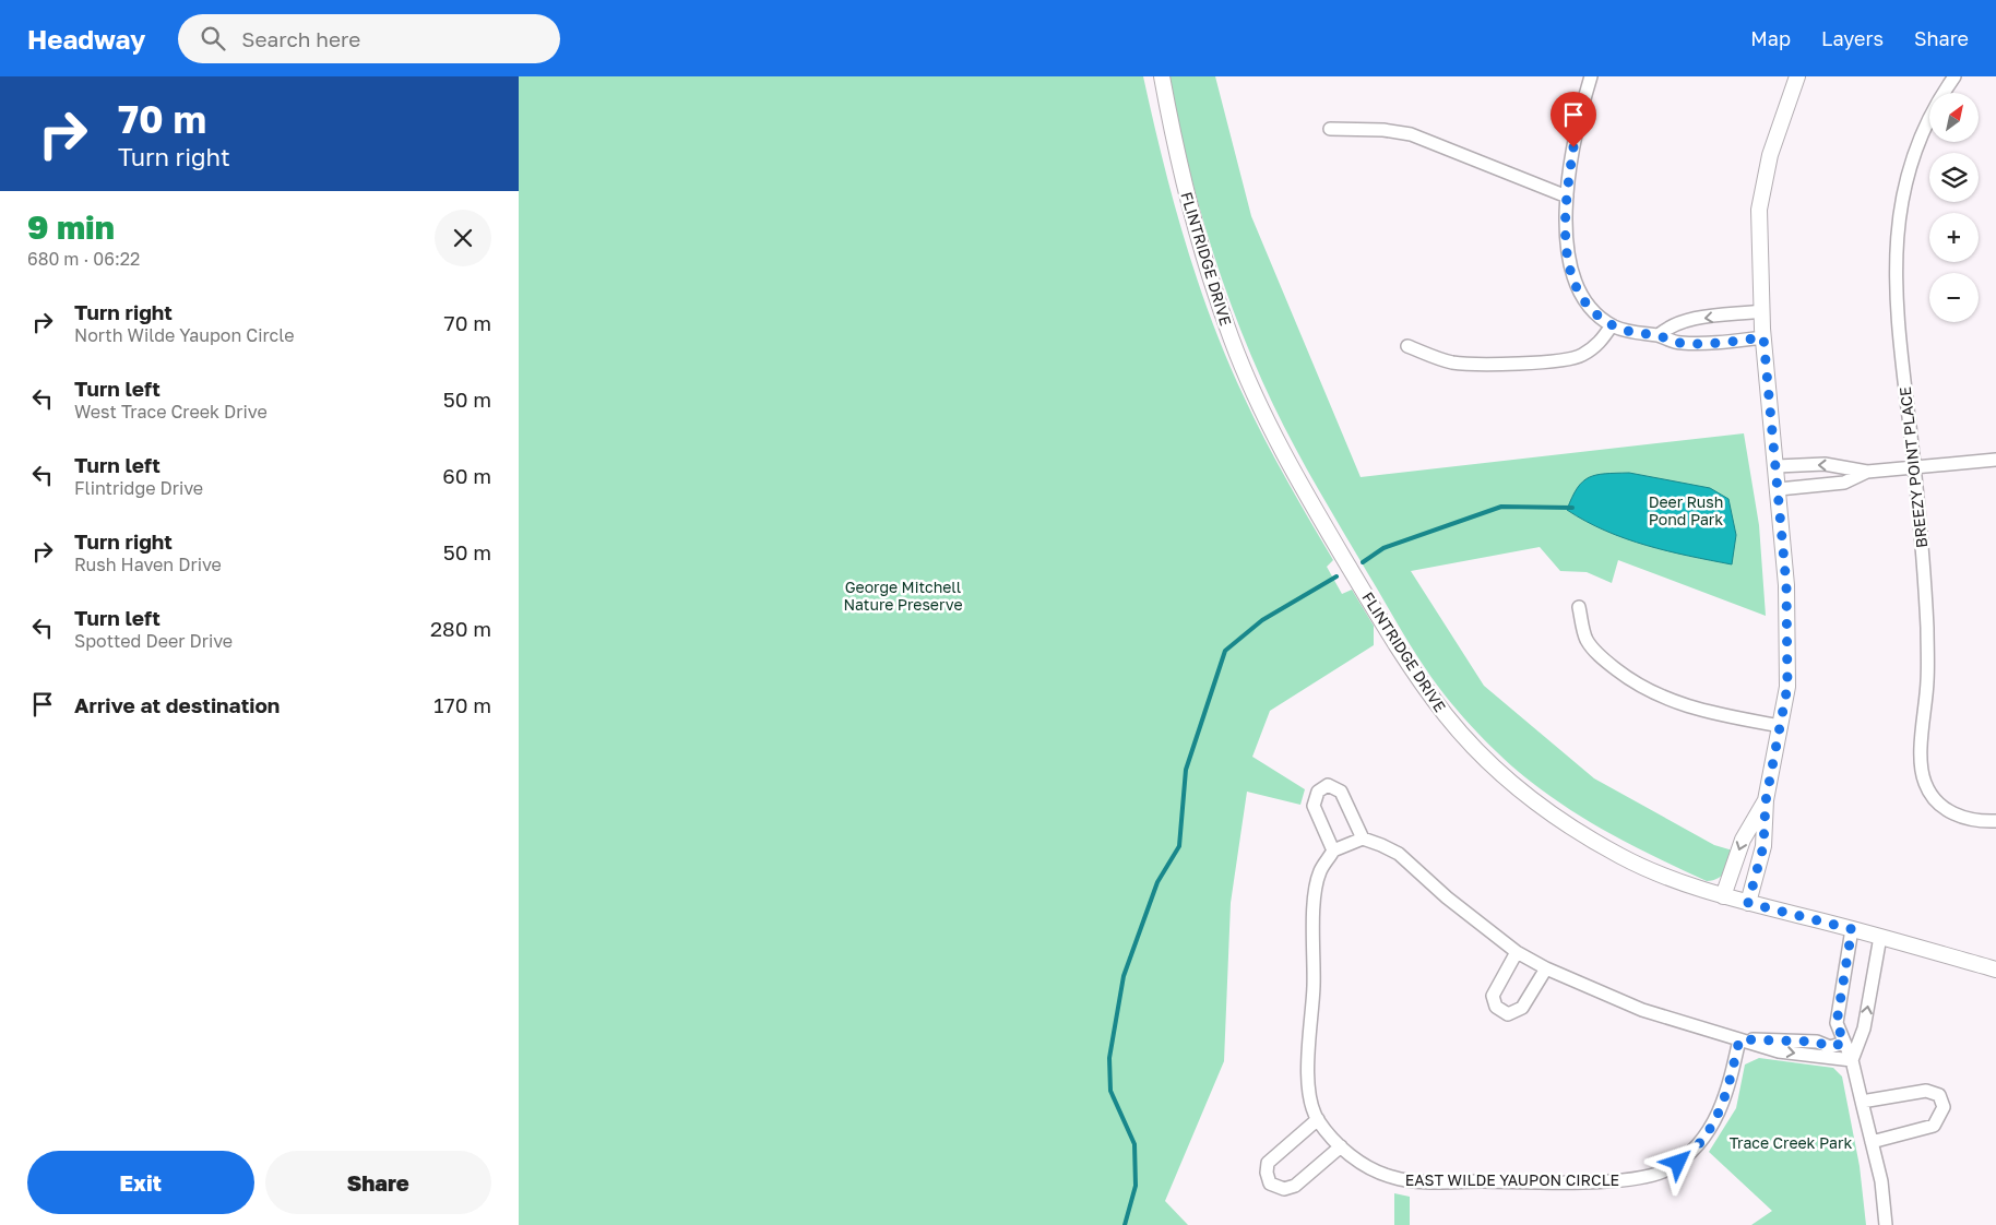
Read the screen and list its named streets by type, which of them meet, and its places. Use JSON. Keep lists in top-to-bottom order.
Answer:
{
  "streets": {
    "street": ["FLINTRIDGE DRIVE", "BREEZY POINT PLACE", "EAST WILDE YAUPON CIRCLE"]
  },
  "parks": ["Deer Rush Pond Park", "George Mitchell Nature Preserve", "Trace Creek Park"],
  "north": "top right",
  "page": {
    "header": "Headway",
    "search": "Search here",
    "nav": ["Map", "Layers", "Share"],
    "turn": ["70 m", "Turn right"],
    "map_buttons": ["+", "−"],
    "heading": ["9 min", "680 m · 06:22"],
    "list": [
      {
        "name": "Turn right",
        "note": "North Wilde Yaupon Circle",
        "value": "70 m"
      },
      {
        "name": "Turn left",
        "note": "West Trace Creek Drive",
        "value": "50 m"
      },
      {
        "name": "Turn left",
        "note": "Flintridge Drive",
        "value": "60 m"
      },
      {
        "name": "Turn right",
        "note": "Rush Haven Drive",
        "value": "50 m"
      },
      {
        "name": "Turn left",
        "note": "Spotted Deer Drive",
        "value": "280 m"
      },
      {
        "name": "Arrive at destination",
        "value": "170 m"
      }
    ],
    "buttons": ["Exit", "Share"]
  }
}
